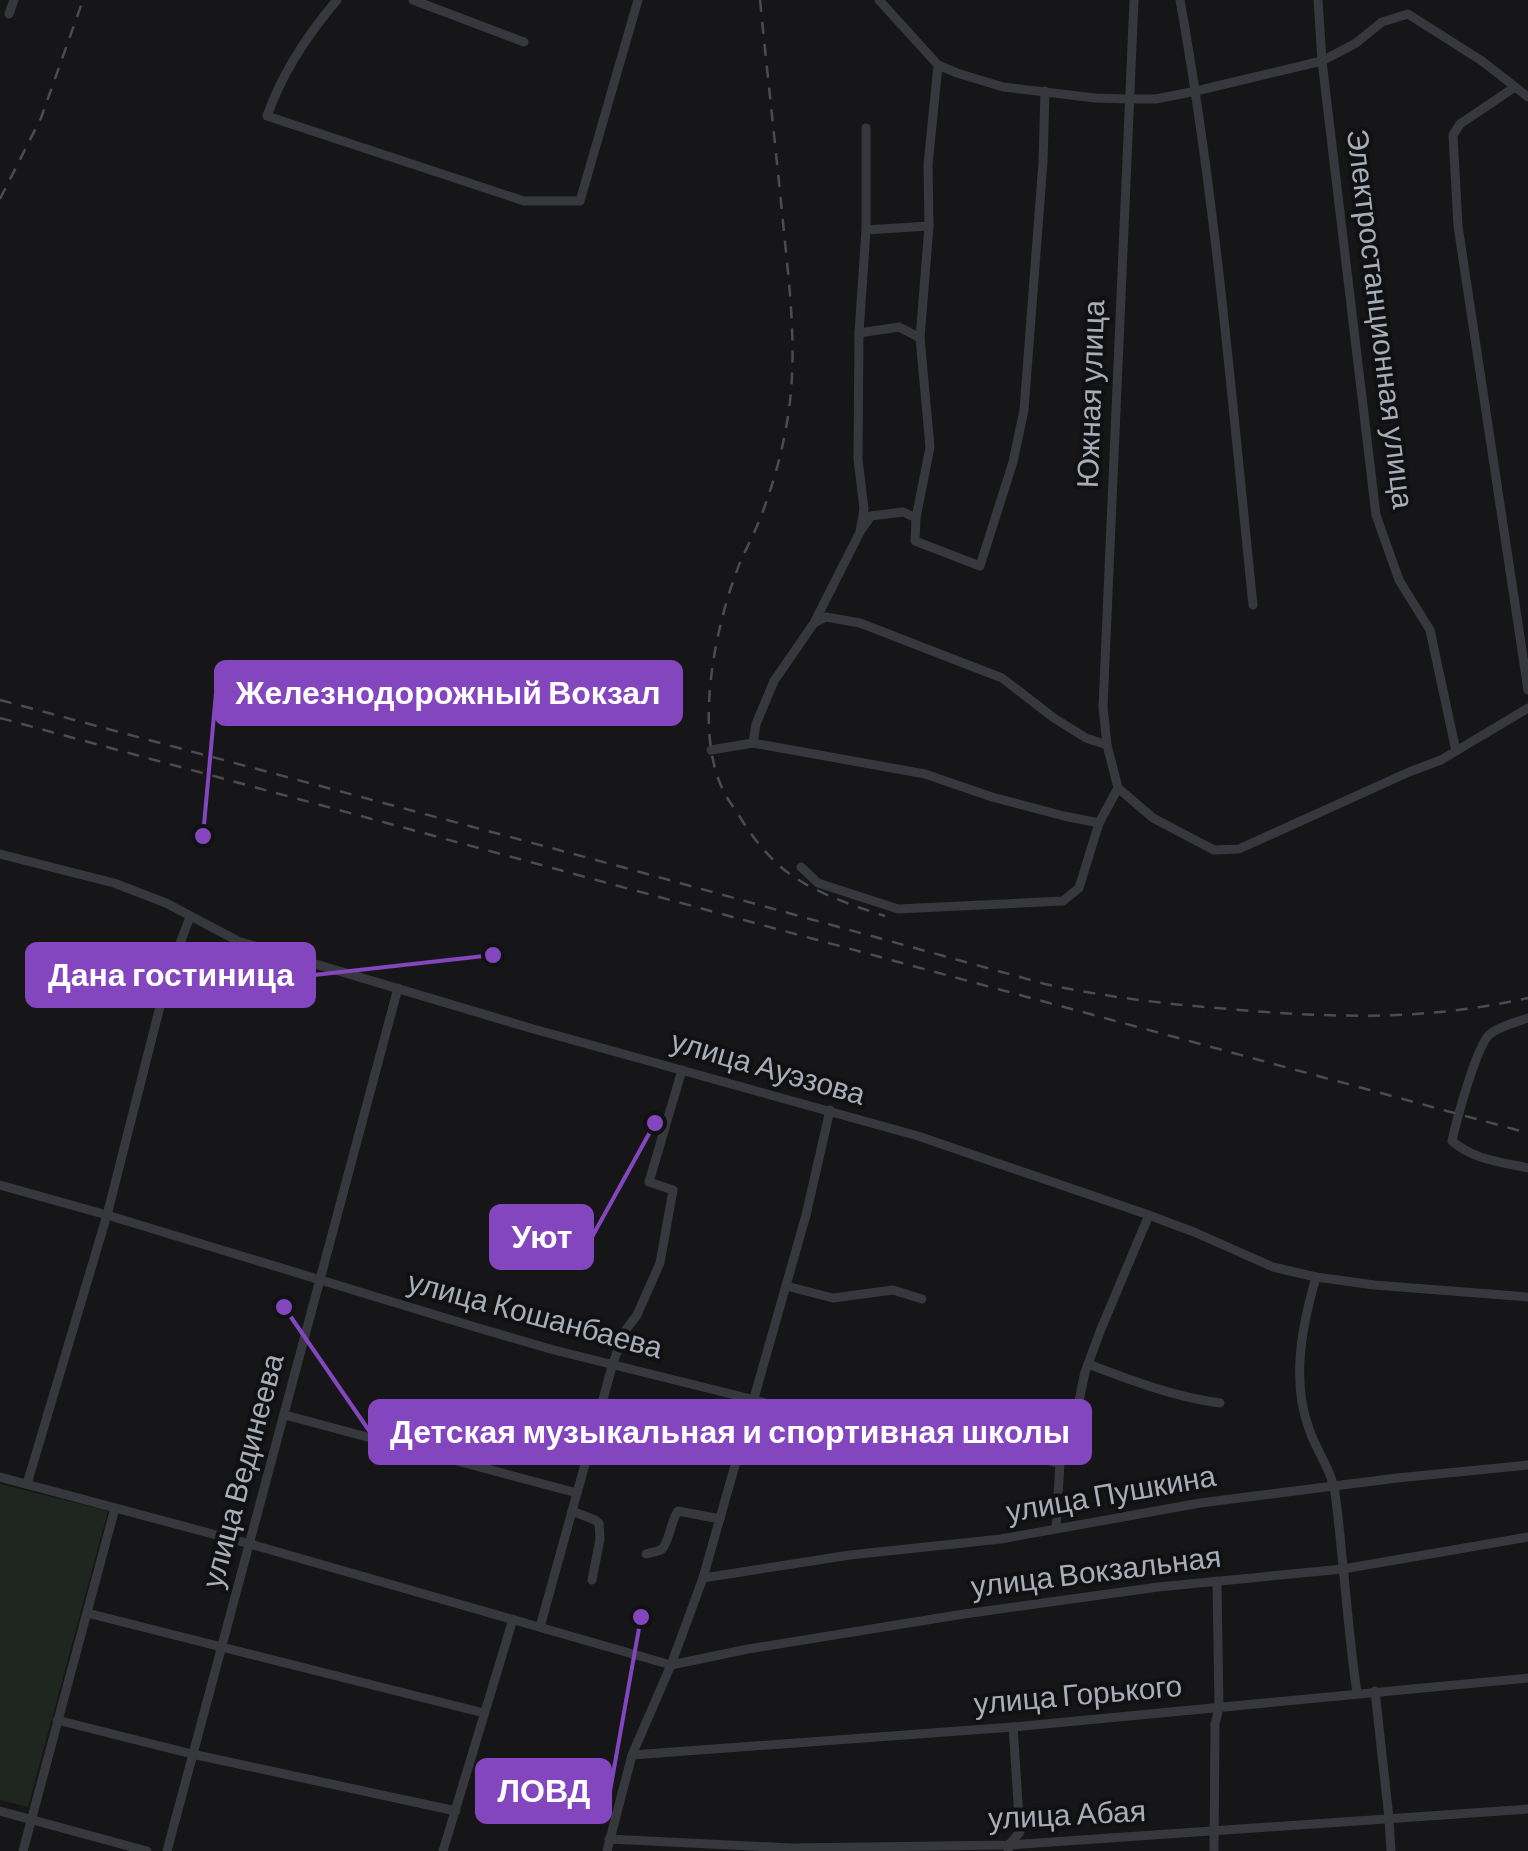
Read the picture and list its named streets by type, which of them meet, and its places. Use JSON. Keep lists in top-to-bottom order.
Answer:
{
  "streets": {
    "street": [
      "Электростанционная улица",
      "Южная улица",
      "улица Ауэзова",
      "улица Кошанбаева",
      "улица Вединеева",
      "улица Пушкина",
      "улица Вокзальная",
      "улица Горького",
      "улица Абая"
    ]
  },
  "crossings": [
    ["улица Ауэзова", "улица Вединеева"],
    ["улица Кошанбаева", "улица Вединеева"]
  ],
  "places": [
    "Железнодорожный Вокзал",
    "Дана гостиница",
    "Уют",
    "Детская музыкальная и спортивная школы",
    "ЛОВД"
  ]
}
